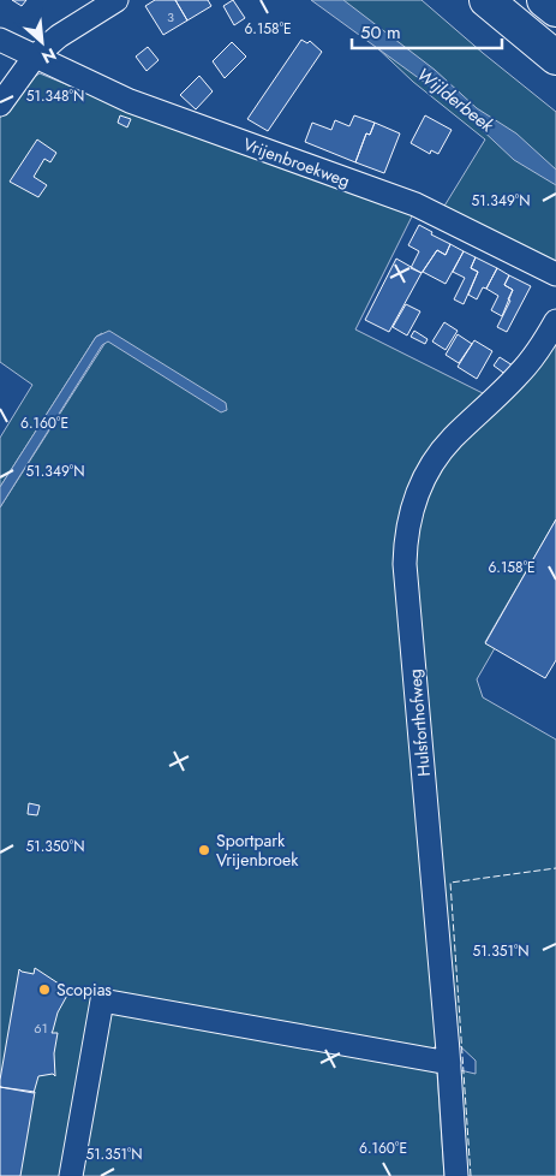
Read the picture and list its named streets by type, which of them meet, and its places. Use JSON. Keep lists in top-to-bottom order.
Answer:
{
  "streets": {
    "street": ["Vrijenbroekweg", "Hulsforthofweg"]
  },
  "water": ["Wijlderbeek"],
  "places": ["Sportpark Vrijenbroek", "Scopias"],
  "house_numbers": ["3", "61"],
  "scale_bar": "50 m",
  "north": "bottom right",
  "coordinates": [
    "6.158°E",
    "51.348°N",
    "51.349°N",
    "6.160°E",
    "51.350°N",
    "51.351°N"
  ]
}
